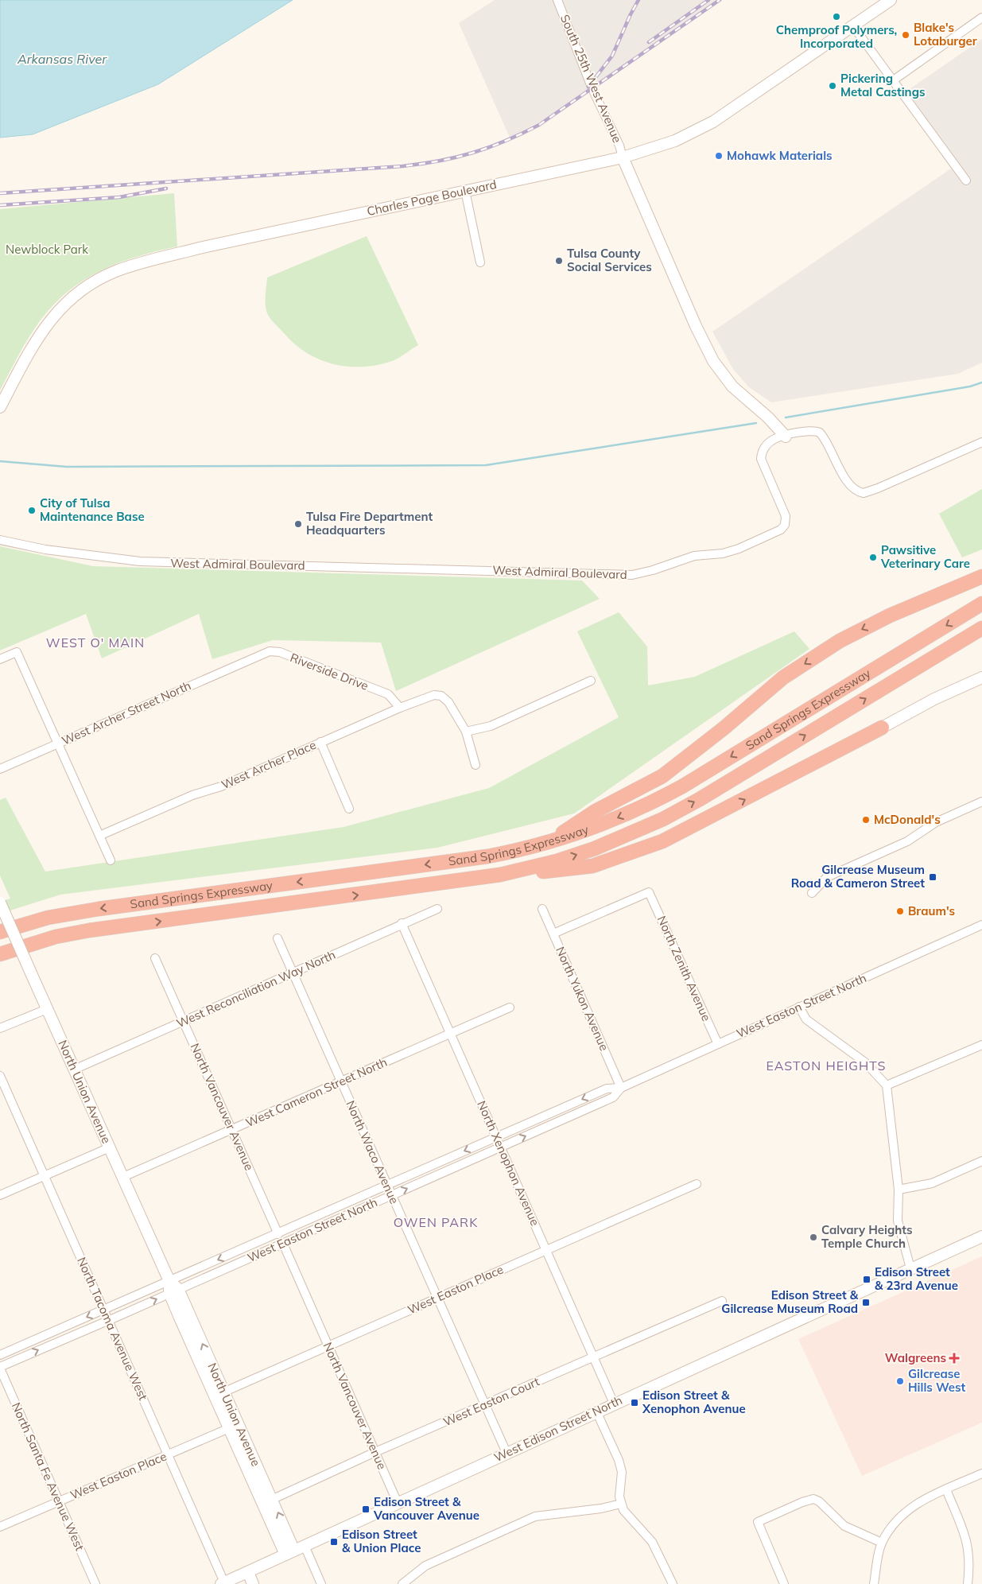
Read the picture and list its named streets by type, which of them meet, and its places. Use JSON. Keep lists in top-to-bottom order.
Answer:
{
  "streets": {
    "highway": ["Sand Springs Expressway"],
    "main road": ["Charles Page Boulevard", "North Union Avenue", "West Edison Street North"],
    "street": [
      "South 25th West Avenue",
      "West Admiral Boulevard",
      "Riverside Drive",
      "West Archer Street North",
      "West Archer Place",
      "North Zenith Avenue",
      "West Reconciliation Way North",
      "North Yukon Avenue",
      "West Easton Street North",
      "West Cameron Street North",
      "North Vancouver Avenue",
      "North Waco Avenue",
      "North Xenophon Avenue",
      "West Easton Place",
      "North Tacoma Avenue West",
      "West Easton Court",
      "North Santa Fe Avenue West"
    ]
  },
  "crossings": [
    ["South 25th West Avenue", "Charles Page Boulevard"],
    ["Riverside Drive", "West Archer Street North"],
    ["Riverside Drive", "West Archer Place"],
    ["North Zenith Avenue", "North Yukon Avenue"],
    ["North Zenith Avenue", "West Easton Street North"],
    ["West Reconciliation Way North", "North Union Avenue"],
    ["West Reconciliation Way North", "North Vancouver Avenue"],
    ["West Reconciliation Way North", "North Waco Avenue"],
    ["West Reconciliation Way North", "North Xenophon Avenue"],
    ["North Yukon Avenue", "West Easton Street North"],
    ["West Easton Street North", "North Union Avenue"],
    ["West Easton Street North", "North Vancouver Avenue"],
    ["West Easton Street North", "North Waco Avenue"],
    ["West Easton Street North", "North Xenophon Avenue"],
    ["West Easton Street North", "North Tacoma Avenue West"],
    ["West Easton Street North", "North Santa Fe Avenue West"],
    ["North Union Avenue", "West Cameron Street North"],
    ["North Union Avenue", "West Easton Place"],
    ["North Union Avenue", "West Easton Court"],
    ["North Union Avenue", "West Edison Street North"],
    ["West Cameron Street North", "North Vancouver Avenue"],
    ["West Cameron Street North", "North Waco Avenue"],
    ["West Cameron Street North", "North Xenophon Avenue"],
    ["North Vancouver Avenue", "West Easton Place"],
    ["North Vancouver Avenue", "West Easton Court"],
    ["North Vancouver Avenue", "West Edison Street North"],
    ["North Waco Avenue", "West Easton Place"],
    ["North Waco Avenue", "West Easton Court"],
    ["North Waco Avenue", "West Edison Street North"],
    ["North Xenophon Avenue", "West Easton Place"],
    ["North Xenophon Avenue", "West Easton Court"],
    ["North Xenophon Avenue", "West Edison Street North"],
    ["West Easton Place", "North Tacoma Avenue West"],
    ["West Easton Place", "North Santa Fe Avenue West"],
    ["North Tacoma Avenue West", "West Edison Street North"]
  ],
  "districts": ["WEST O' MAIN", "EASTON HEIGHTS", "OWEN PARK"],
  "water": ["Arkansas River"],
  "parks": ["Newblock Park"],
  "places": {
    "other": [
      "Chemproof Polymers, Incorporated",
      "Blake's Lotaburger",
      "Pickering Metal Castings",
      "Mohawk Materials",
      "Tulsa County Social Services",
      "City of Tulsa Maintenance Base",
      "Tulsa Fire Department Headquarters",
      "Pawsitive Veterinary Care",
      "McDonald's",
      "Braum's",
      "Calvary Heights Temple Church",
      "Gilcrease Hills West"
    ],
    "transit": [
      "Gilcrease Museum Road & Cameron Street",
      "Edison Street & 23rd Avenue",
      "Edison Street & Gilcrease Museum Road",
      "Edison Street & Xenophon Avenue",
      "Edison Street & Vancouver Avenue",
      "Edison Street & Union Place"
    ],
    "health": ["Walgreens"]
  }
}
